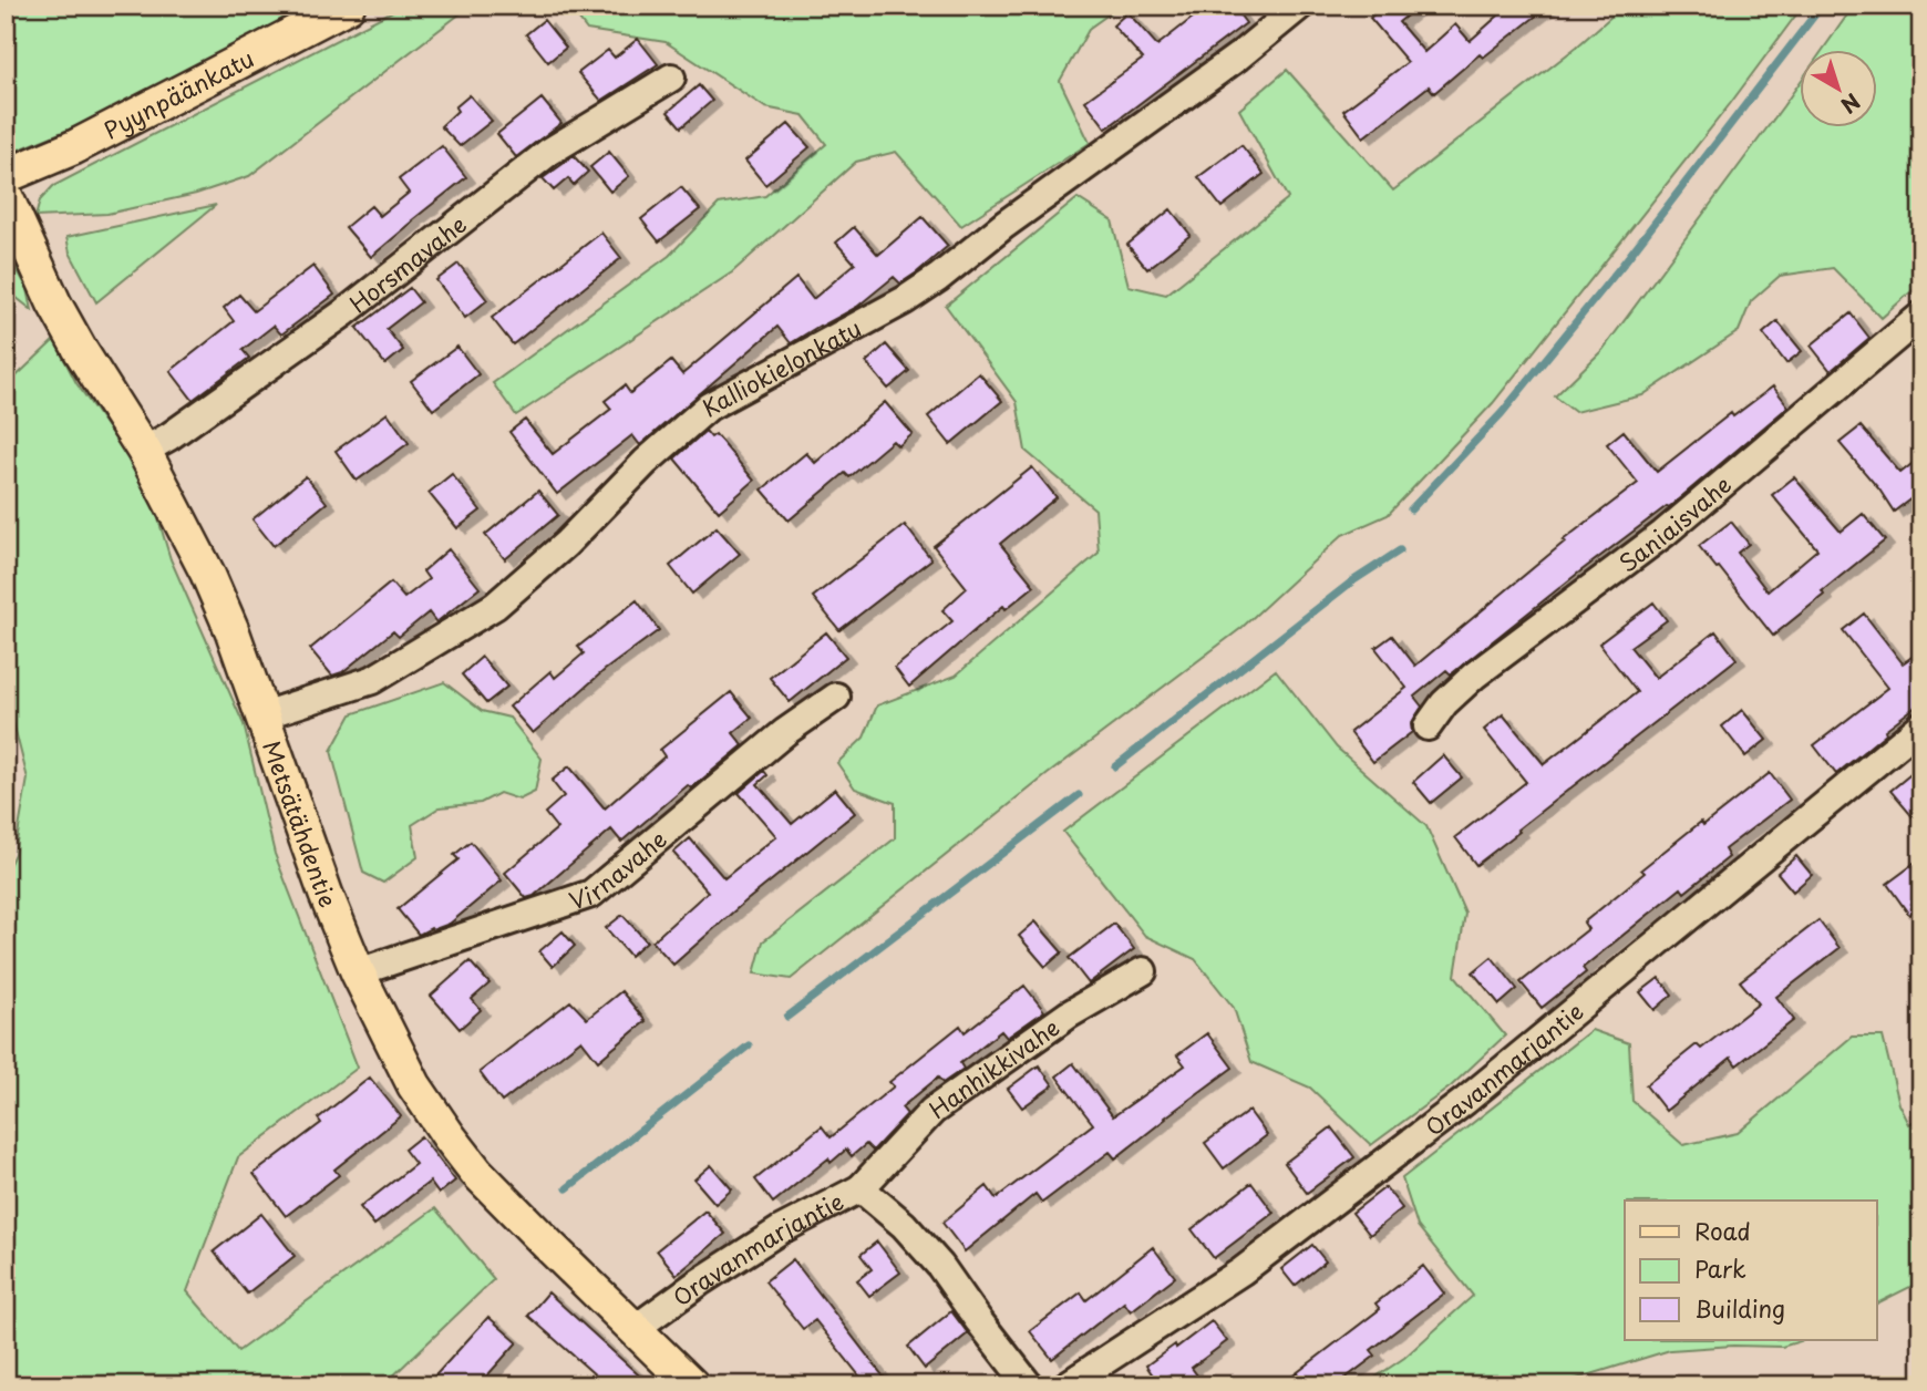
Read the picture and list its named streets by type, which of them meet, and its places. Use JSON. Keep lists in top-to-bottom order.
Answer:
{
  "streets": {
    "main road": ["Pyynpäänkatu", "Metsätähdentie"],
    "street": [
      "Horsmavahe",
      "Kalliokielonkatu",
      "Saniaisvahe",
      "Virnavahe",
      "Oravanmarjantie",
      "Hanhikkivahe"
    ]
  },
  "crossings": [
    ["Horsmavahe", "Metsätähdentie"],
    ["Kalliokielonkatu", "Metsätähdentie"],
    ["Metsätähdentie", "Virnavahe"],
    ["Metsätähdentie", "Oravanmarjantie"],
    ["Oravanmarjantie", "Hanhikkivahe"]
  ],
  "legend": ["Road", "Park", "Building"],
  "north": "bottom right"
}
